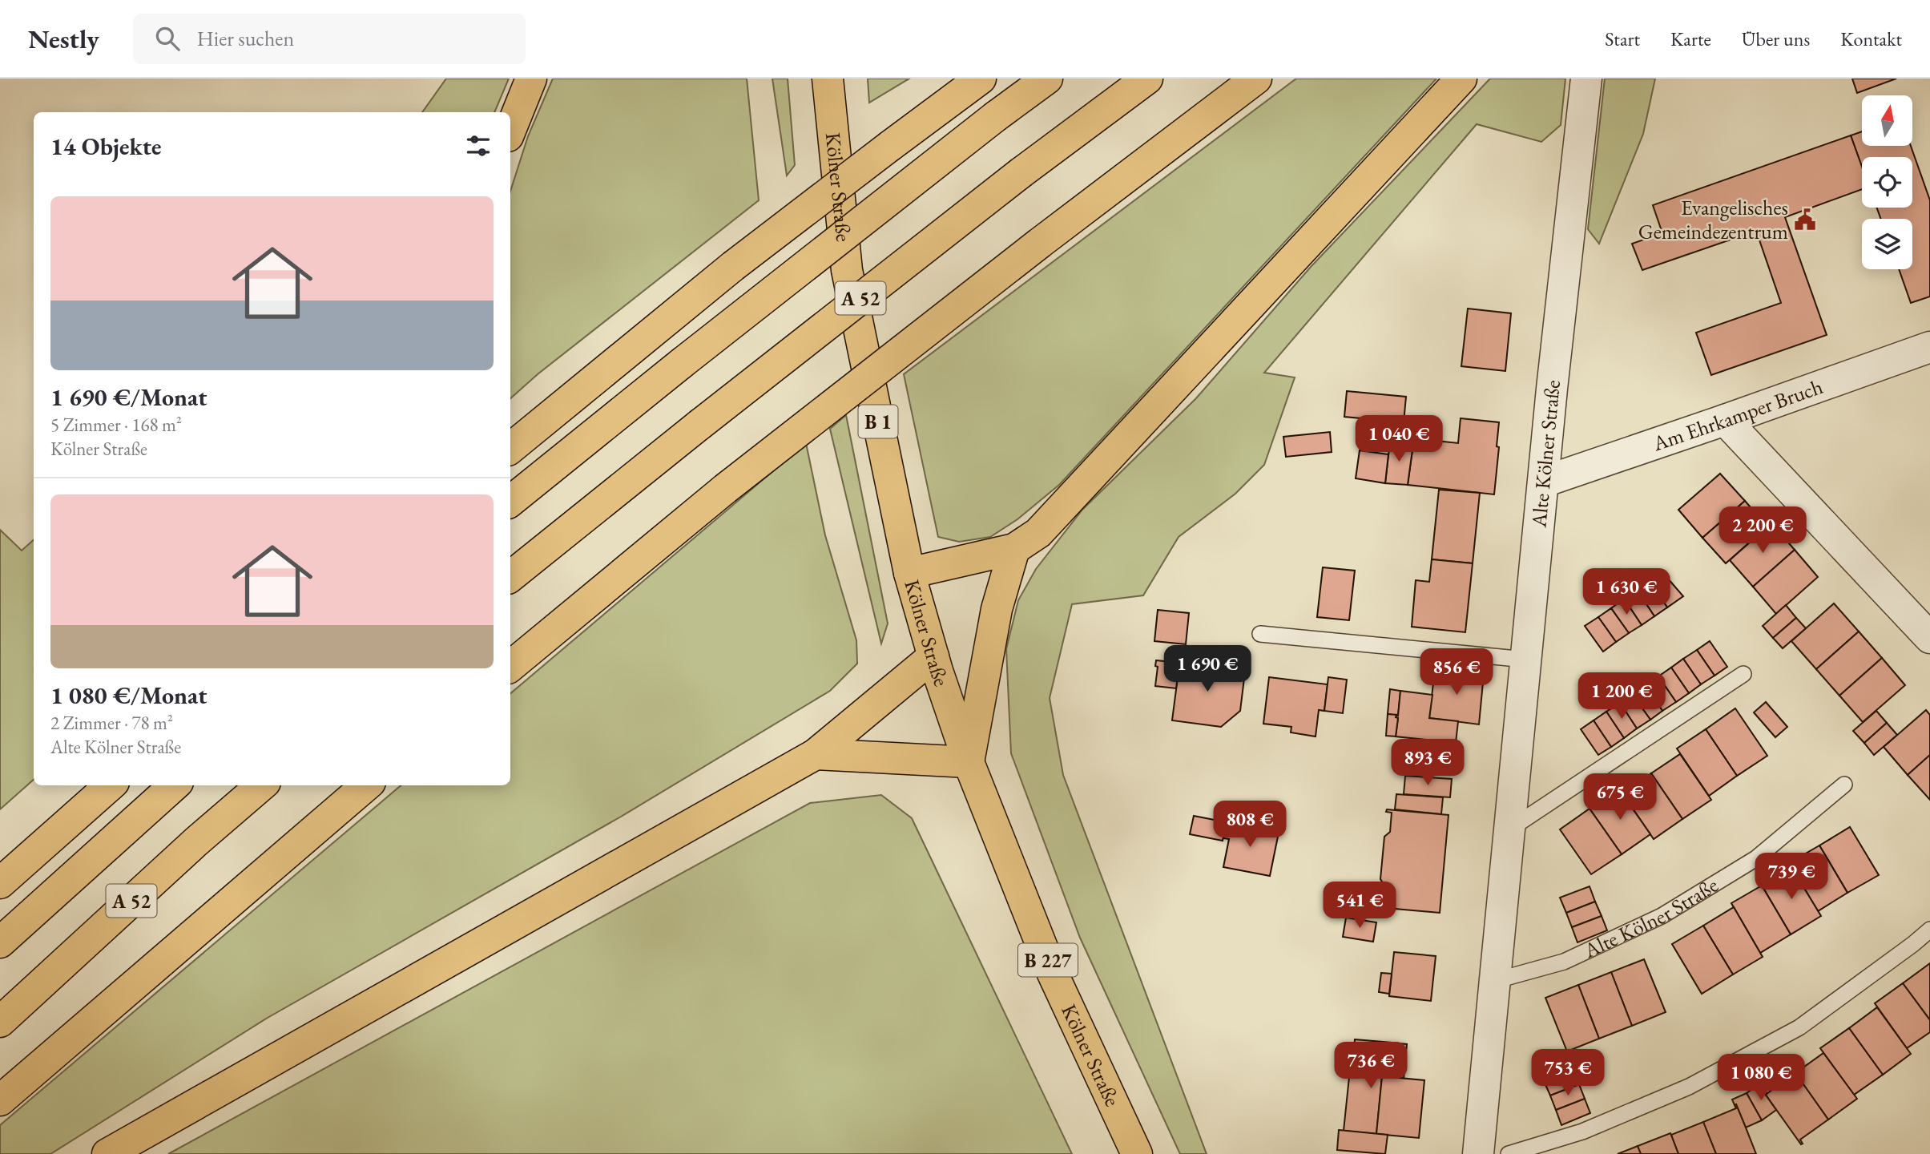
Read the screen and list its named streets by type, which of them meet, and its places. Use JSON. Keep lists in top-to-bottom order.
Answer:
{
  "streets": {
    "main road": [
      "Kölner Straße",
      "A 52",
      "B 1",
      "B 227"
    ],
    "street": ["Am Ehrkamper Bruch", "Alte Kölner Straße"]
  },
  "crossings": [
    ["Am Ehrkamper Bruch", "Alte Kölner Straße"]
  ],
  "places": {
    "public building": ["Evangelisches Gemeindezentrum"]
  },
  "north": "top",
  "page": {
    "header": "Nestly",
    "search": "Hier suchen",
    "nav": [
      "Start",
      "Karte",
      "Über uns",
      "Kontakt"
    ],
    "heading": "14 Objekte",
    "list": [
      {
        "name": "1 690 €/Monat",
        "note": "5 Zimmer · 168 m² · Kölner Straße"
      },
      {
        "name": "1 080 €/Monat",
        "note": "2 Zimmer · 78 m² · Alte Kölner Straße"
      }
    ],
    "price": [
      "1 040 €",
      "2 200 €",
      "1 630 €",
      "1 690 €",
      "856 €",
      "1 200 €",
      "893 €",
      "675 €",
      "808 €",
      "739 €",
      "541 €",
      "736 €",
      "753 €",
      "1 080 €"
    ]
  }
}
